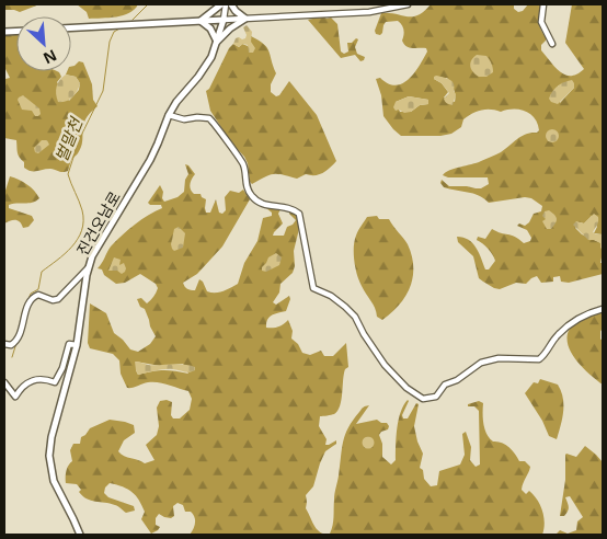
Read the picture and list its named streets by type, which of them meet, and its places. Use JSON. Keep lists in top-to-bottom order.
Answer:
{
  "streets": {
    "main road": ["진건오남로"]
  },
  "water": ["벌말천"],
  "north": "bottom right"
}
